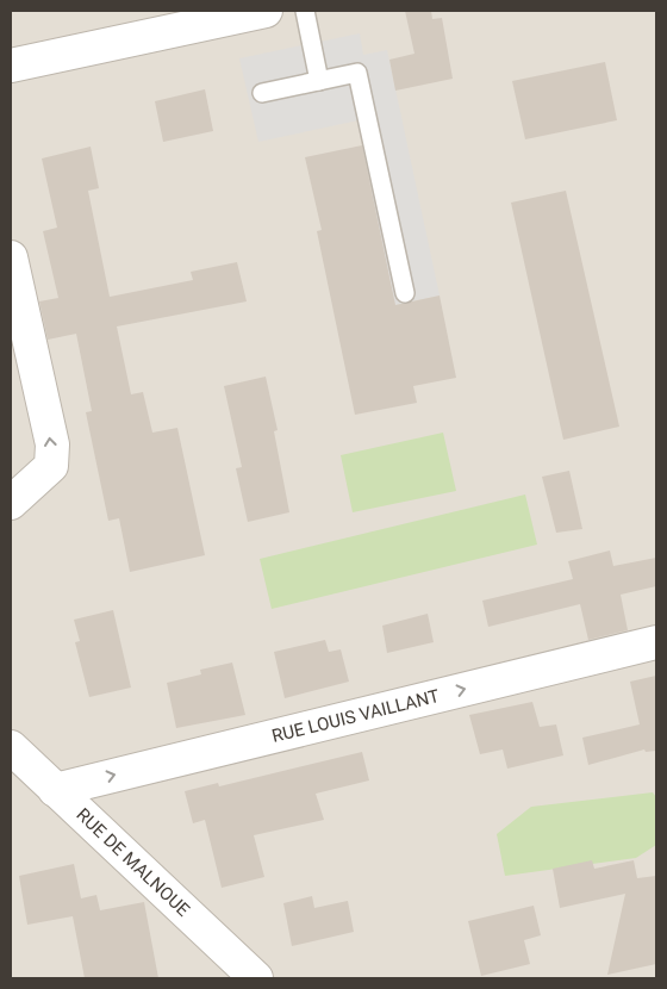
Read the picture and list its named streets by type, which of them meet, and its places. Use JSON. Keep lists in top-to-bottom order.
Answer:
{
  "streets": {
    "street": ["RUE LOUIS VAILLANT", "RUE DE MALNOUE"]
  },
  "crossings": [
    ["RUE LOUIS VAILLANT", "RUE DE MALNOUE"]
  ],
  "one_way": ["RUE LOUIS VAILLANT"]
}
